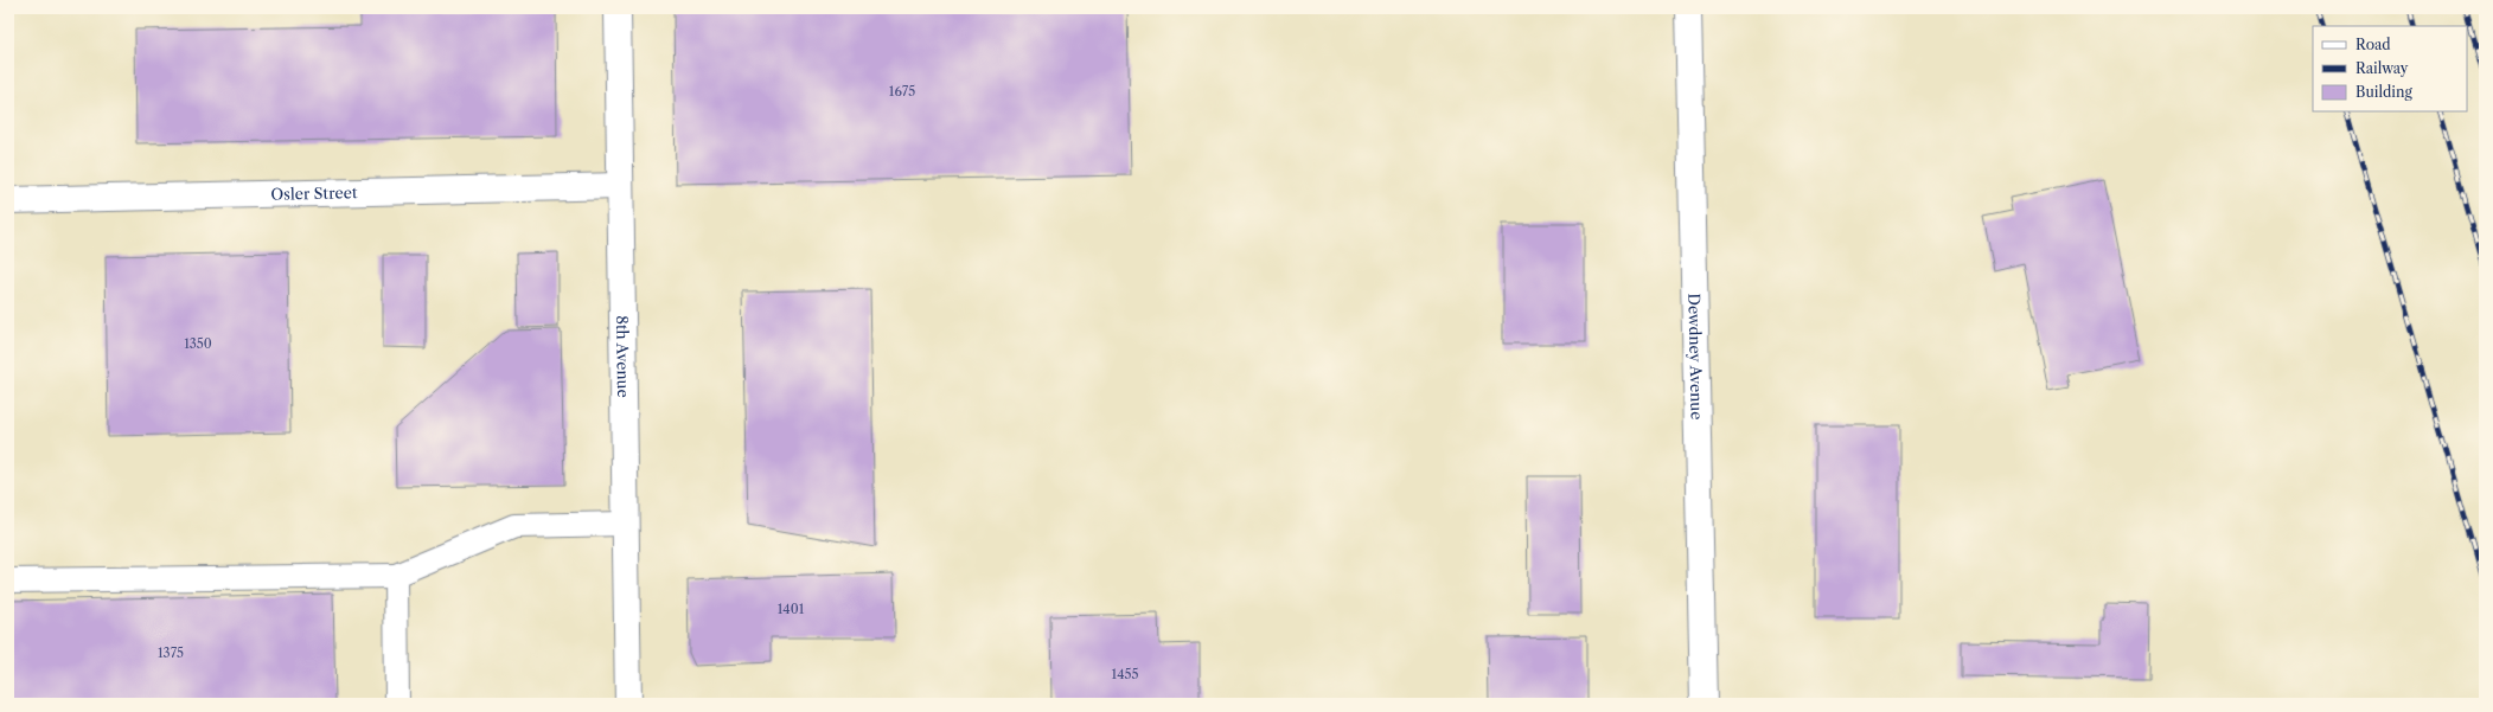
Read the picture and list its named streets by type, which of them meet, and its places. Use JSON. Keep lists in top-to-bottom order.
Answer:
{
  "streets": {
    "street": ["Osler Street", "Dewdney Avenue", "8th Avenue"]
  },
  "crossings": [
    ["Osler Street", "8th Avenue"]
  ],
  "house_numbers": [
    "1675",
    "1350",
    "1401",
    "1375",
    "1455"
  ],
  "legend": ["Road", "Railway", "Building"]
}
